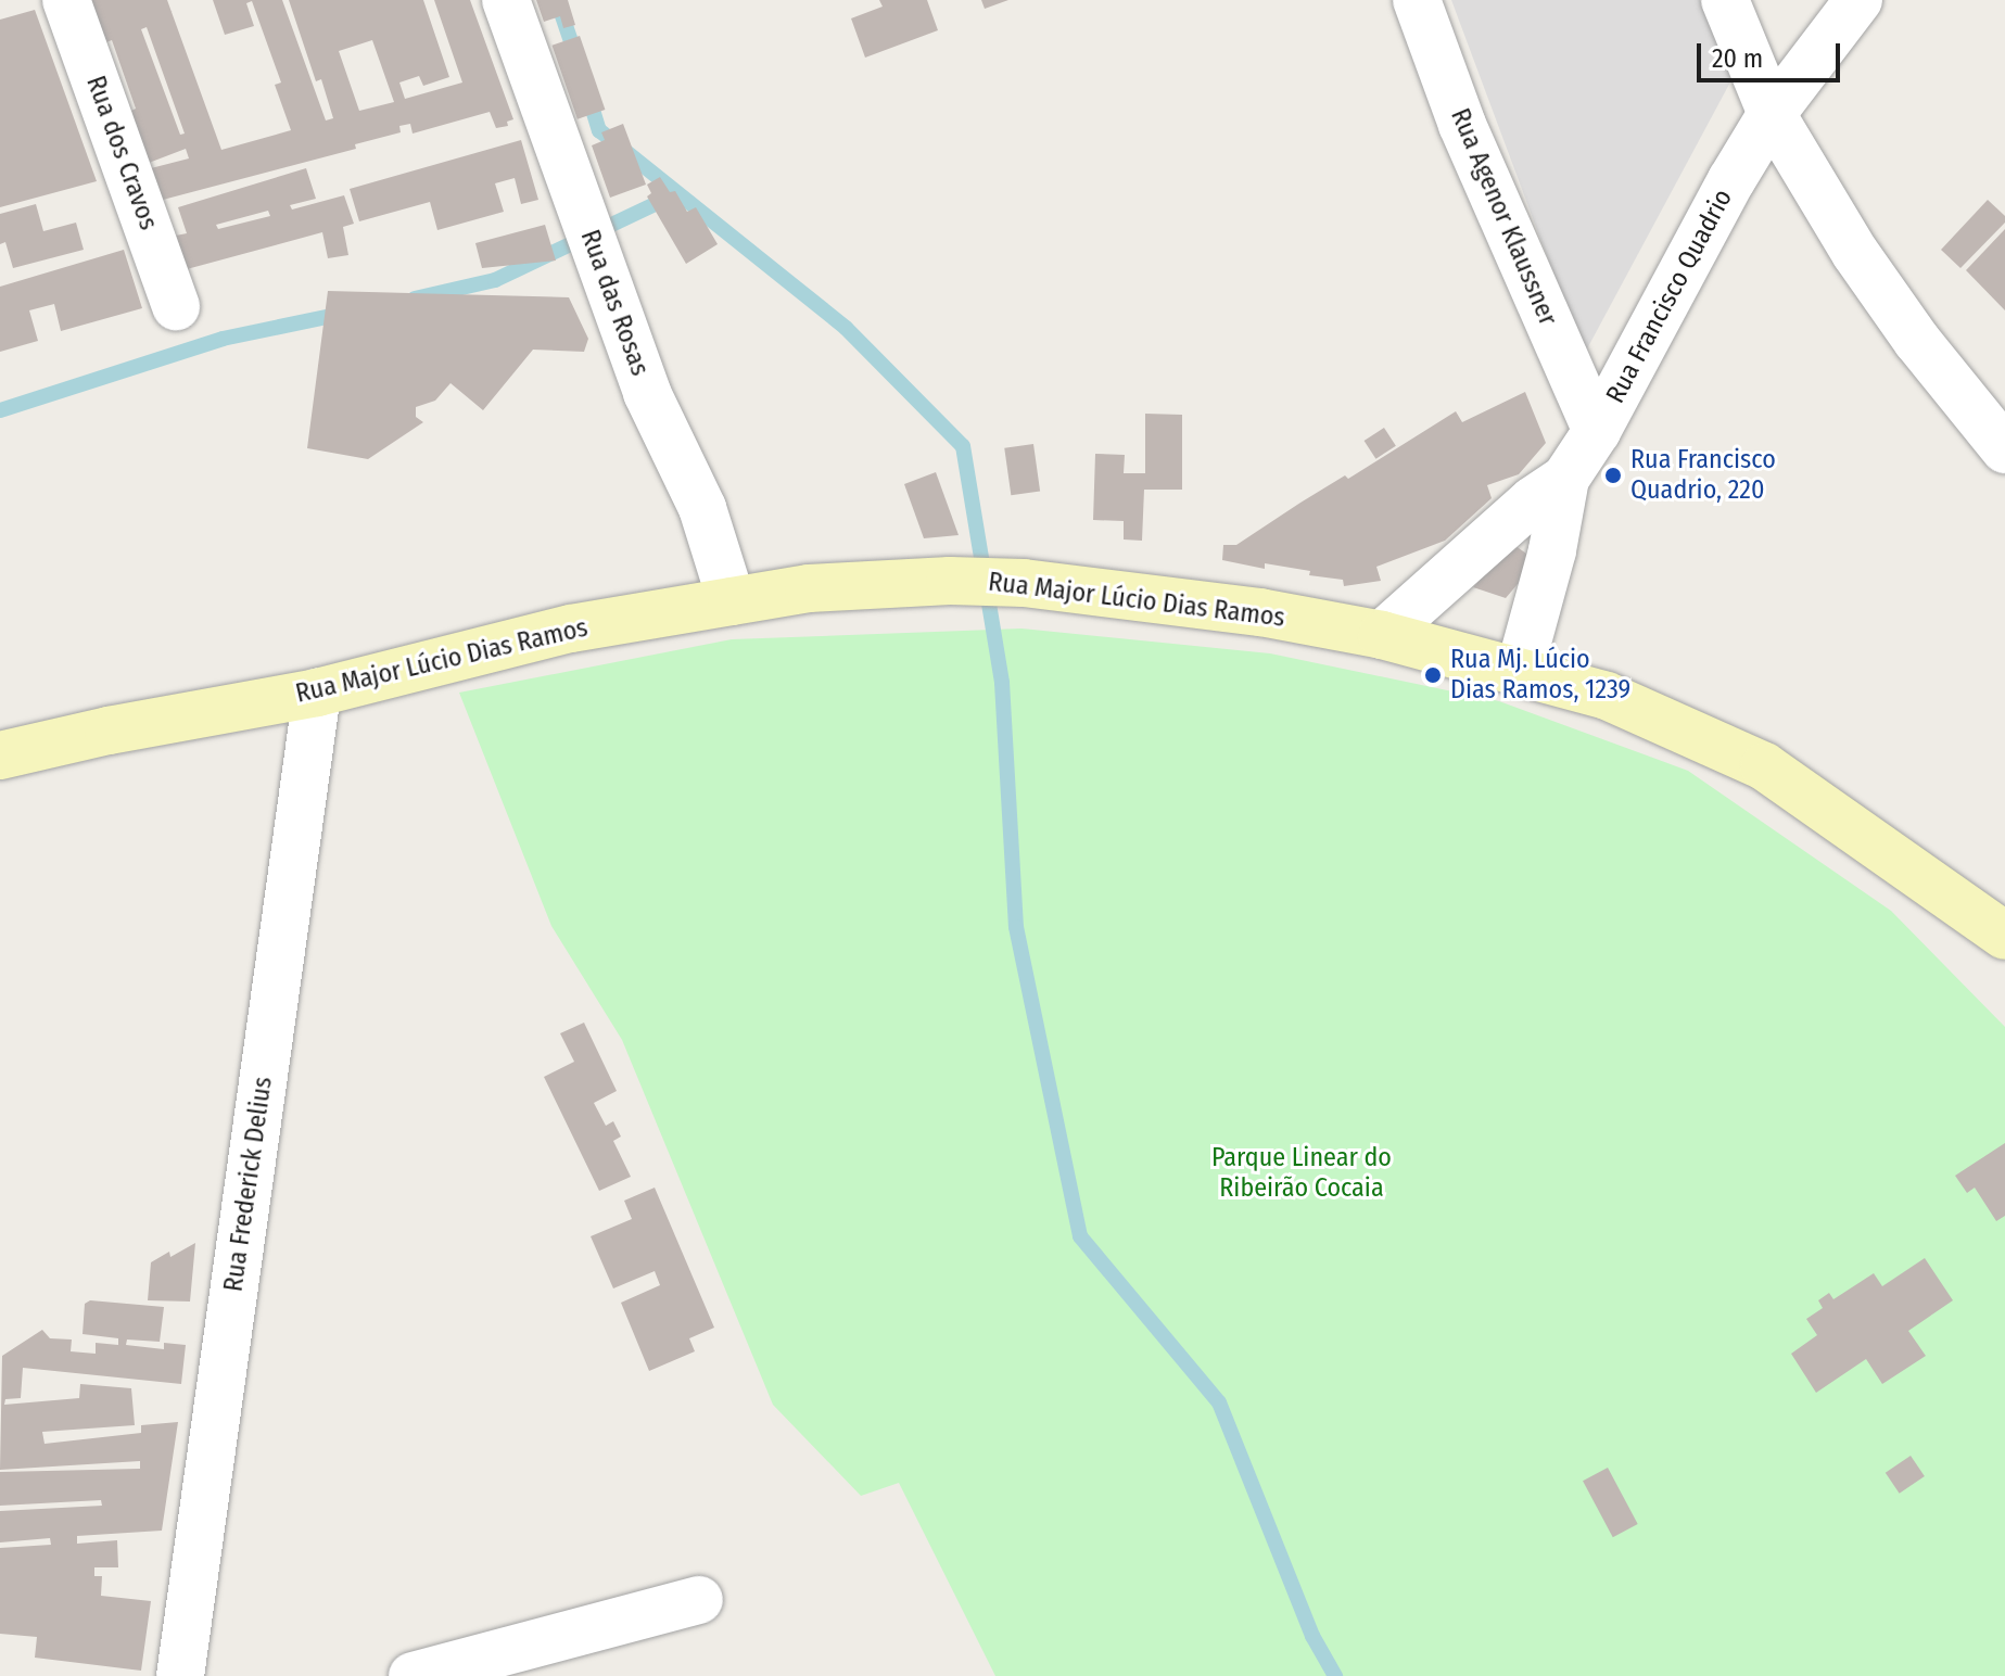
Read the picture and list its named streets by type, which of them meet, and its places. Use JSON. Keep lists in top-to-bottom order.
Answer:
{
  "streets": {
    "main road": ["Rua Major Lúcio Dias Ramos"],
    "street": [
      "Rua dos Cravos",
      "Rua Agenor Klaussner",
      "Rua Francisco Quadrio",
      "Rua das Rosas",
      "Rua Frederick Delius"
    ]
  },
  "crossings": [
    ["Rua Agenor Klaussner", "Rua Francisco Quadrio"],
    ["Rua Francisco Quadrio", "Rua Major Lúcio Dias Ramos"],
    ["Rua das Rosas", "Rua Major Lúcio Dias Ramos"],
    ["Rua Major Lúcio Dias Ramos", "Rua Frederick Delius"]
  ],
  "parks": ["Parque Linear do Ribeirão Cocaia"],
  "places": ["Rua Francisco Quadrio, 220", "Rua Mj. Lúcio Dias Ramos, 1239"],
  "scale_bar": "20 m"
}
